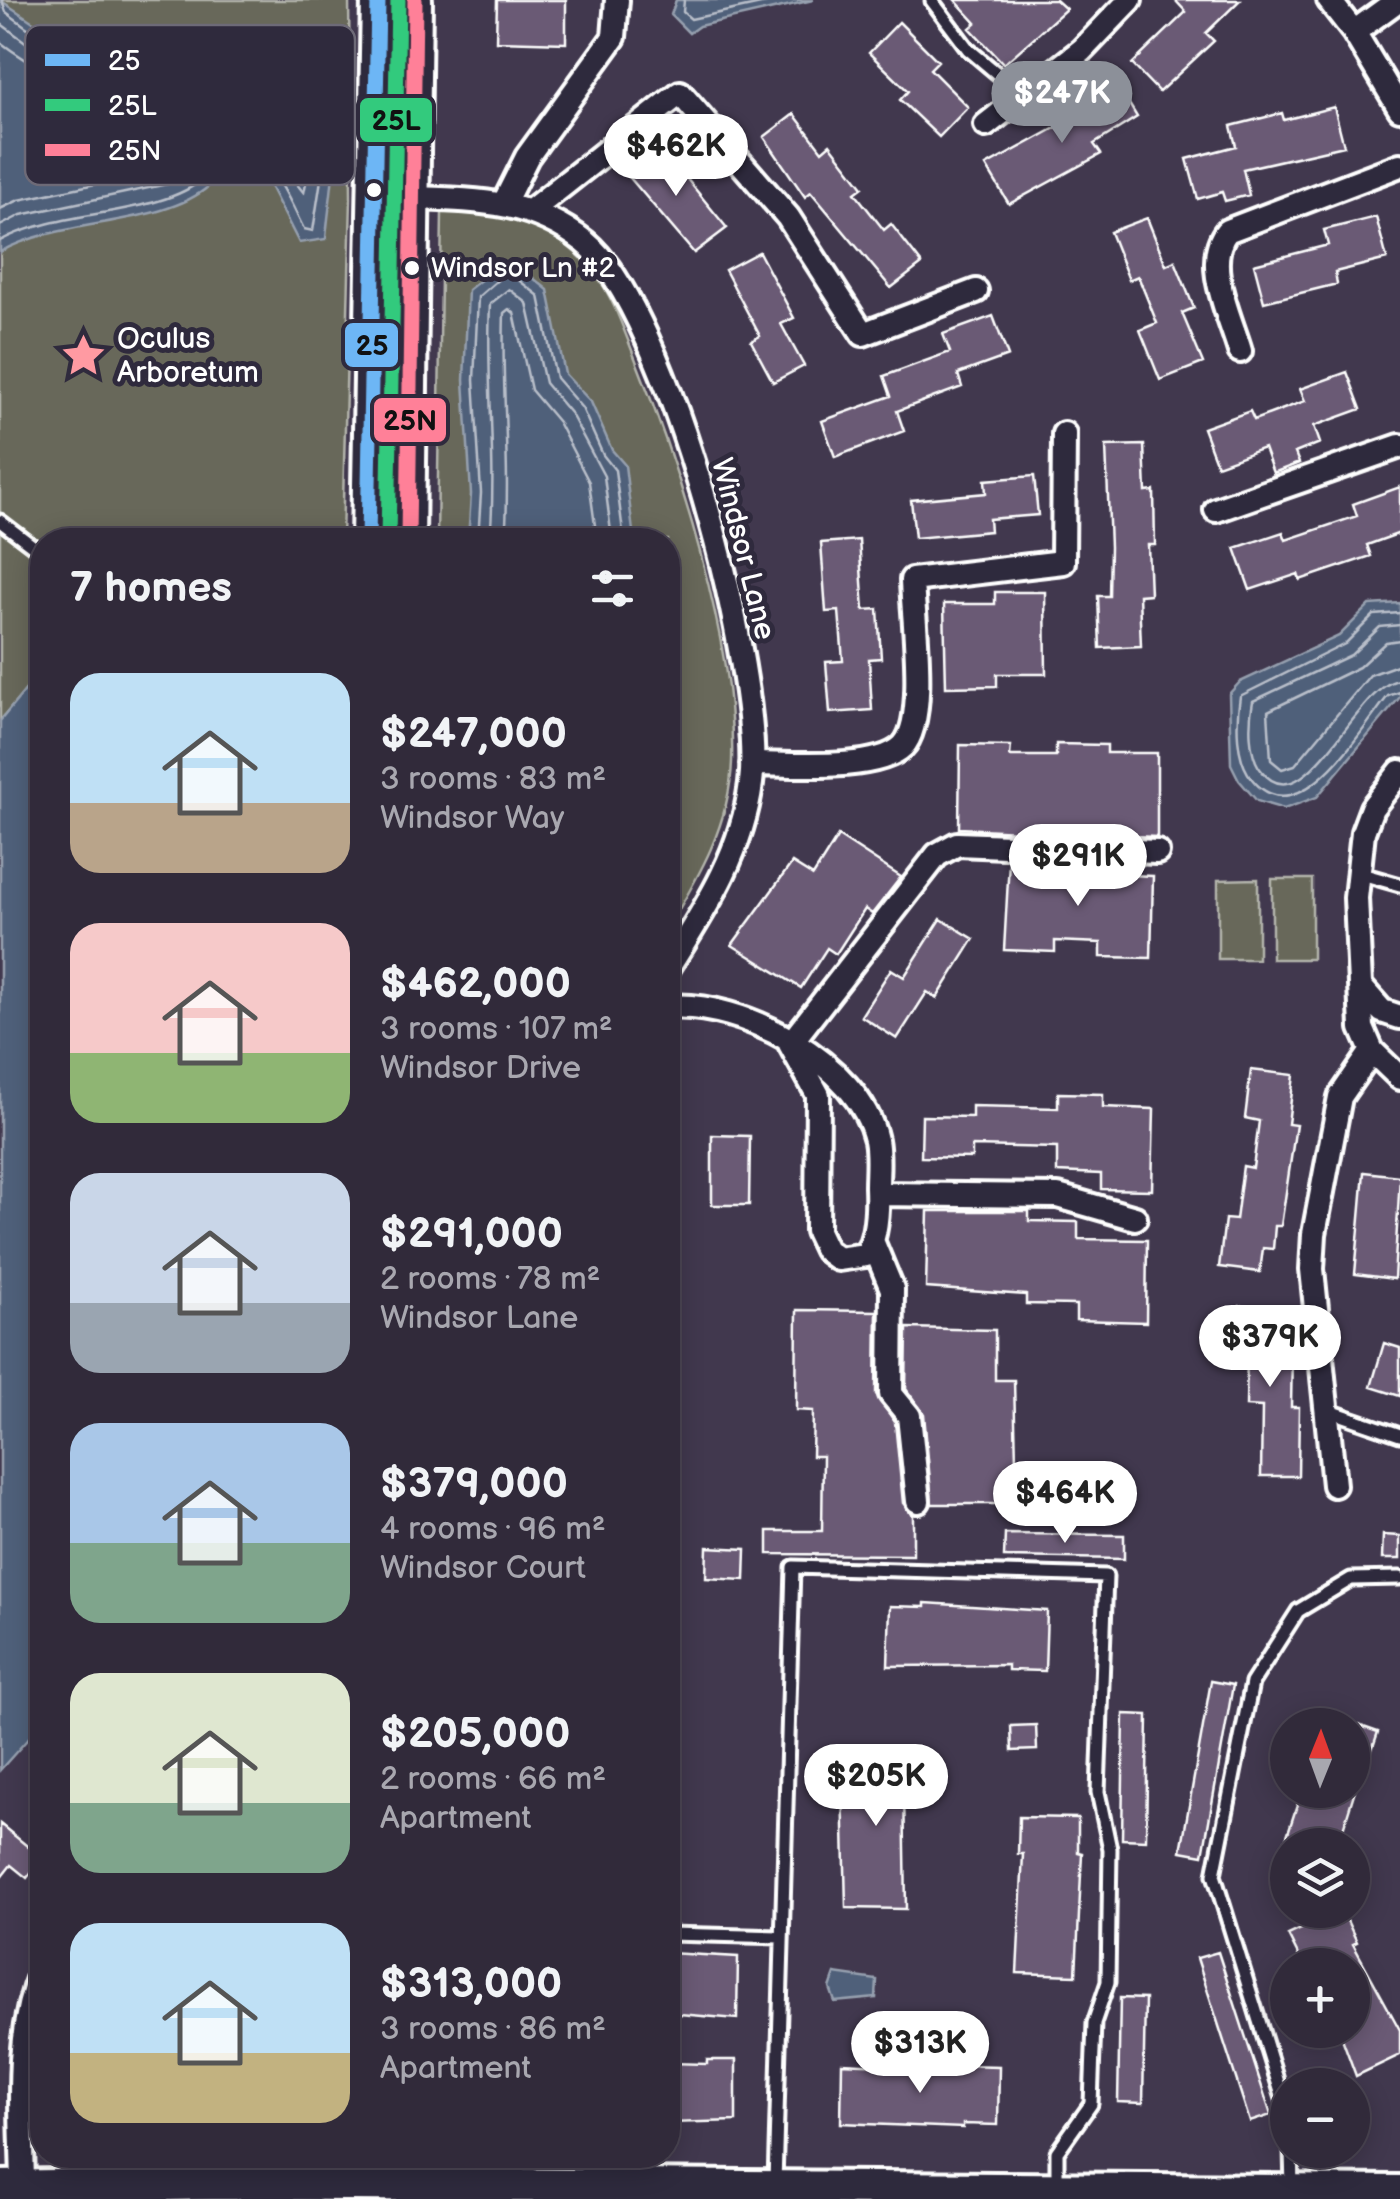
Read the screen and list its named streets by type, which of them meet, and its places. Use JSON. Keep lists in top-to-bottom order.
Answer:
{
  "streets": {
    "street": ["Windsor Lane"]
  },
  "places": {
    "other": ["Windsor Ln #2"],
    "place": ["Oculus Arboretum"]
  },
  "lines": ["transit line 25", "transit line 25L", "transit line 25N"],
  "legend": ["25", "25L", "25N"],
  "north": "top",
  "page": {
    "price": [
      "$247K",
      "$462K",
      "$291K",
      "$379K",
      "$464K",
      "$205K",
      "$313K"
    ],
    "heading": "7 homes",
    "list": [
      {
        "name": "$247,000",
        "note": "3 rooms · 83 m² · Windsor Way"
      },
      {
        "name": "$462,000",
        "note": "3 rooms · 107 m² · Windsor Drive"
      },
      {
        "name": "$291,000",
        "note": "2 rooms · 78 m² · Windsor Lane"
      },
      {
        "name": "$379,000",
        "note": "4 rooms · 96 m² · Windsor Court"
      },
      {
        "name": "$205,000",
        "note": "2 rooms · 66 m² · Apartment"
      },
      {
        "name": "$313,000",
        "note": "3 rooms · 86 m² · Apartment"
      }
    ],
    "map_buttons": ["+", "−"]
  }
}
